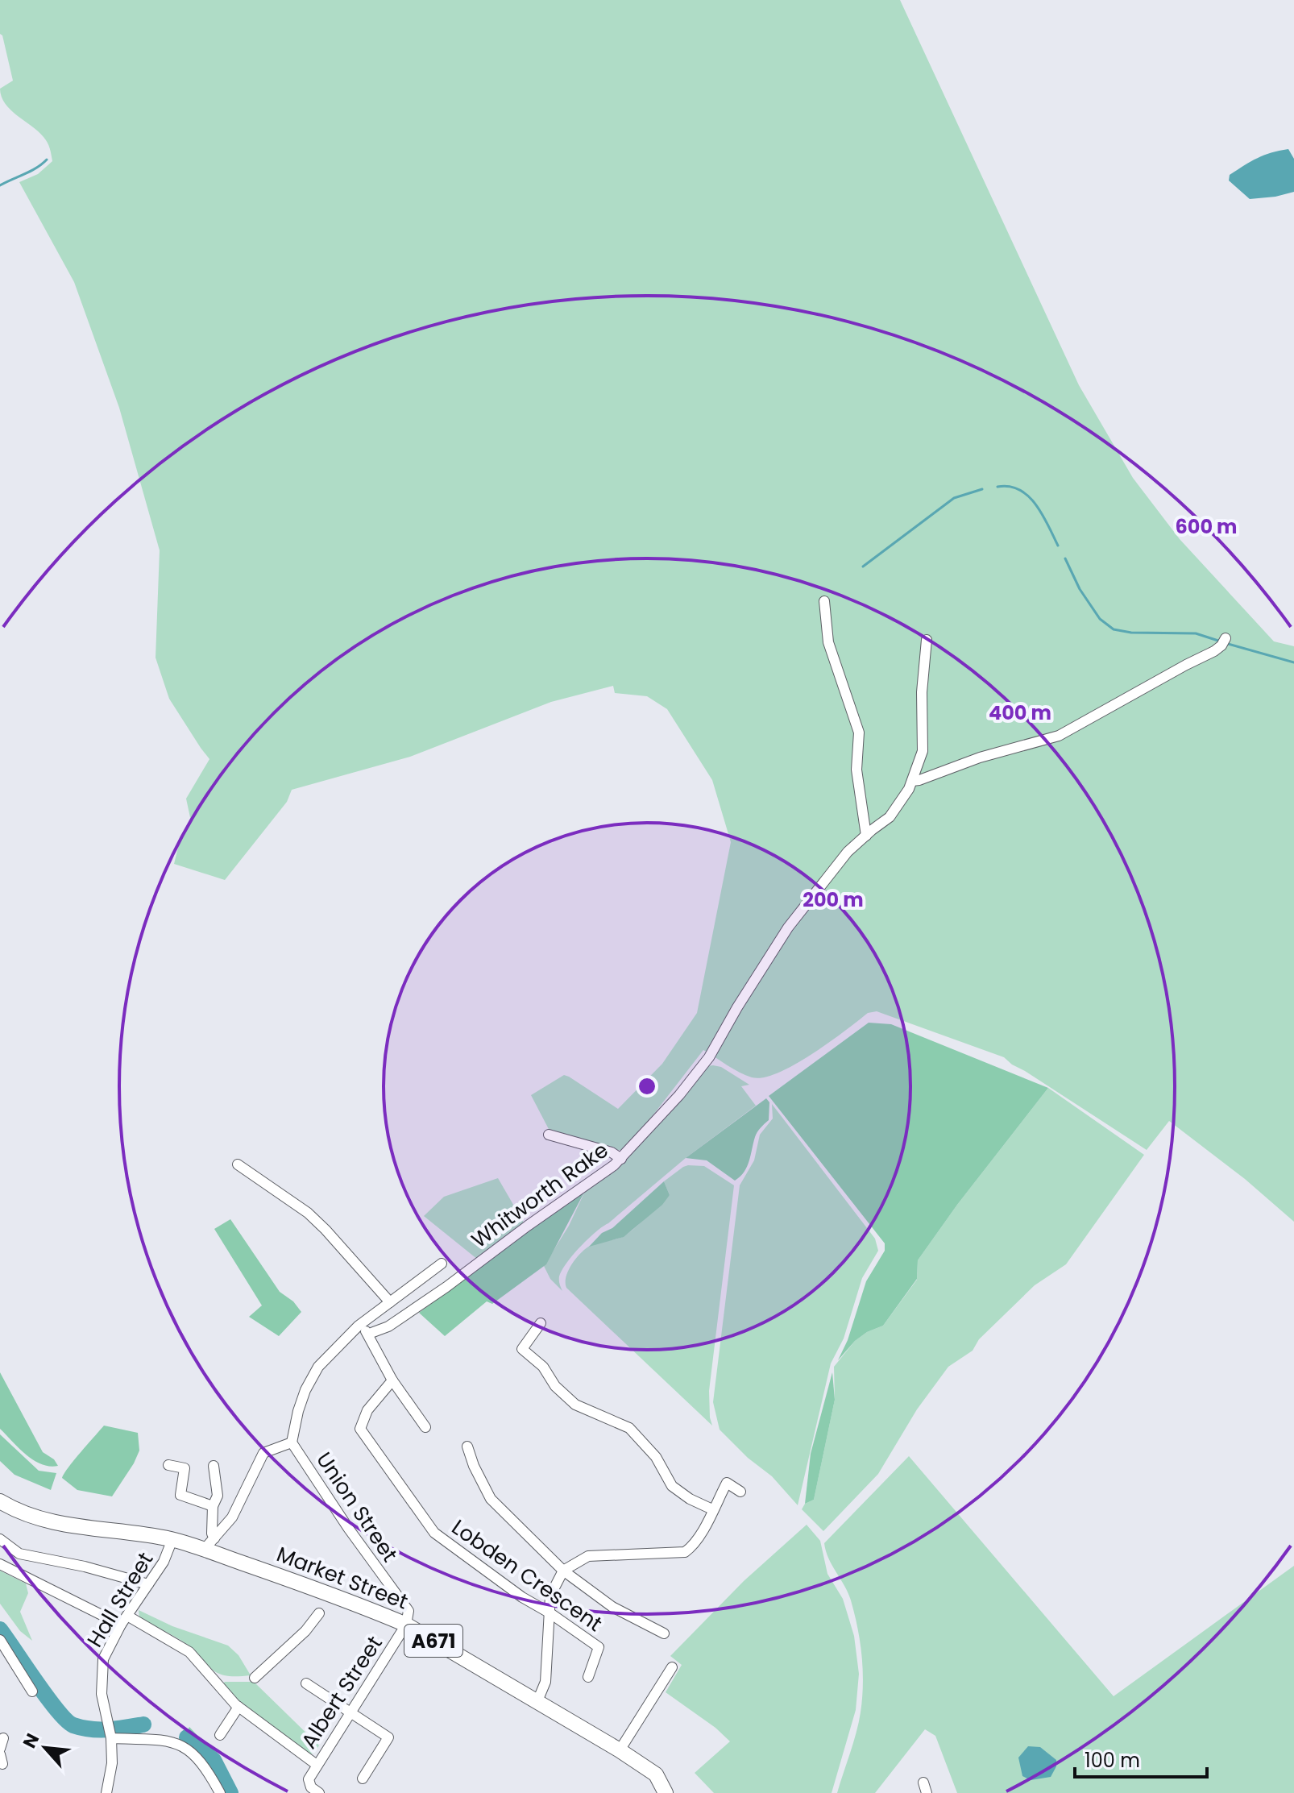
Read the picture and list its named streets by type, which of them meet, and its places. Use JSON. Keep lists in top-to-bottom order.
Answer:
{
  "streets": {
    "main road": ["Market Street", "A671"],
    "street": [
      "Whitworth Rake",
      "Union Street",
      "Lobden Crescent",
      "Hall Street",
      "Albert Street"
    ]
  },
  "crossings": [
    ["Union Street", "Market Street"],
    ["Union Street", "Albert Street"],
    ["Market Street", "Hall Street"],
    ["Market Street", "Albert Street"]
  ],
  "scale_bar": "100 m",
  "north": "top left",
  "rings": ["600 m", "400 m", "200 m"]
}
